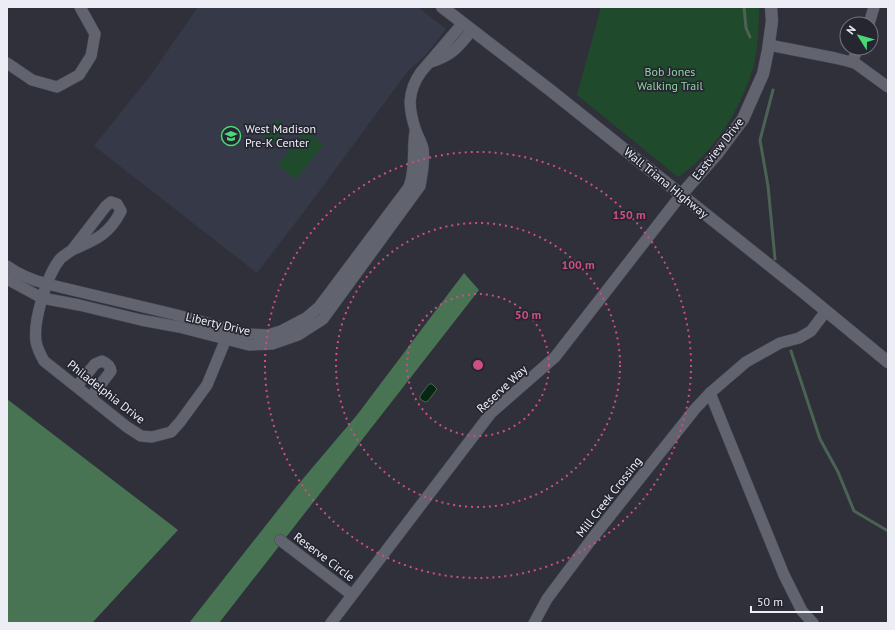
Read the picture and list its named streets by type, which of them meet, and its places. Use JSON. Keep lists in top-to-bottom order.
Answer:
{
  "streets": {
    "main road": ["Eastview Drive", "Wall Triana Highway"],
    "street": [
      "Liberty Drive",
      "Reserve Way",
      "Philadelphia Drive",
      "Mill Creek Crossing",
      "Reserve Circle"
    ]
  },
  "crossings": [
    ["Eastview Drive", "Wall Triana Highway"],
    ["Eastview Drive", "Reserve Way"],
    ["Wall Triana Highway", "Liberty Drive"],
    ["Wall Triana Highway", "Reserve Way"],
    ["Wall Triana Highway", "Mill Creek Crossing"],
    ["Liberty Drive", "Philadelphia Drive"],
    ["Reserve Way", "Reserve Circle"]
  ],
  "parks": ["Bob Jones Walking Trail"],
  "places": {
    "school or university": ["West Madison Pre-K Center"]
  },
  "scale_bar": "50 m",
  "north": "top left",
  "rings": ["150 m", "100 m", "50 m"]
}
